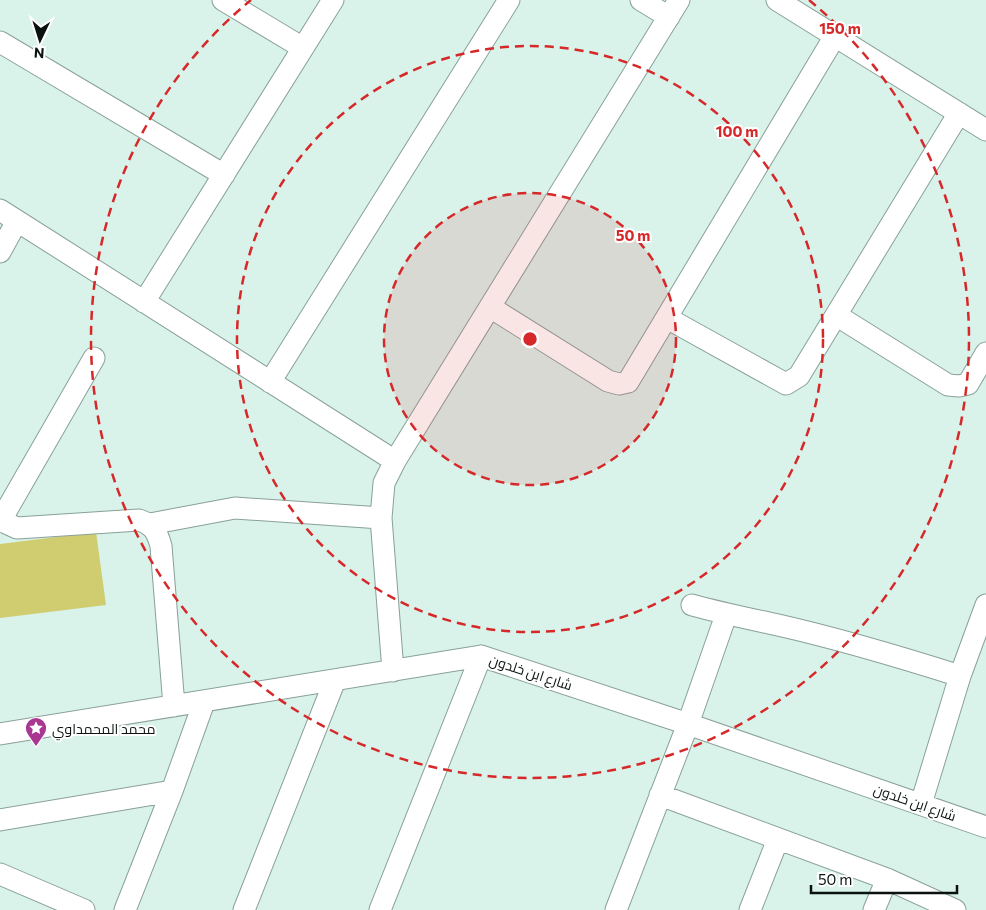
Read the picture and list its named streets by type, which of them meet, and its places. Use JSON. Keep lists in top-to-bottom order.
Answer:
{
  "streets": {
    "street": ["شارع ابن خلدون"]
  },
  "places": {
    "place": ["محمد المحمداوي"]
  },
  "scale_bar": "50 m",
  "north": "bottom",
  "rings": ["150 m", "100 m", "50 m"]
}
